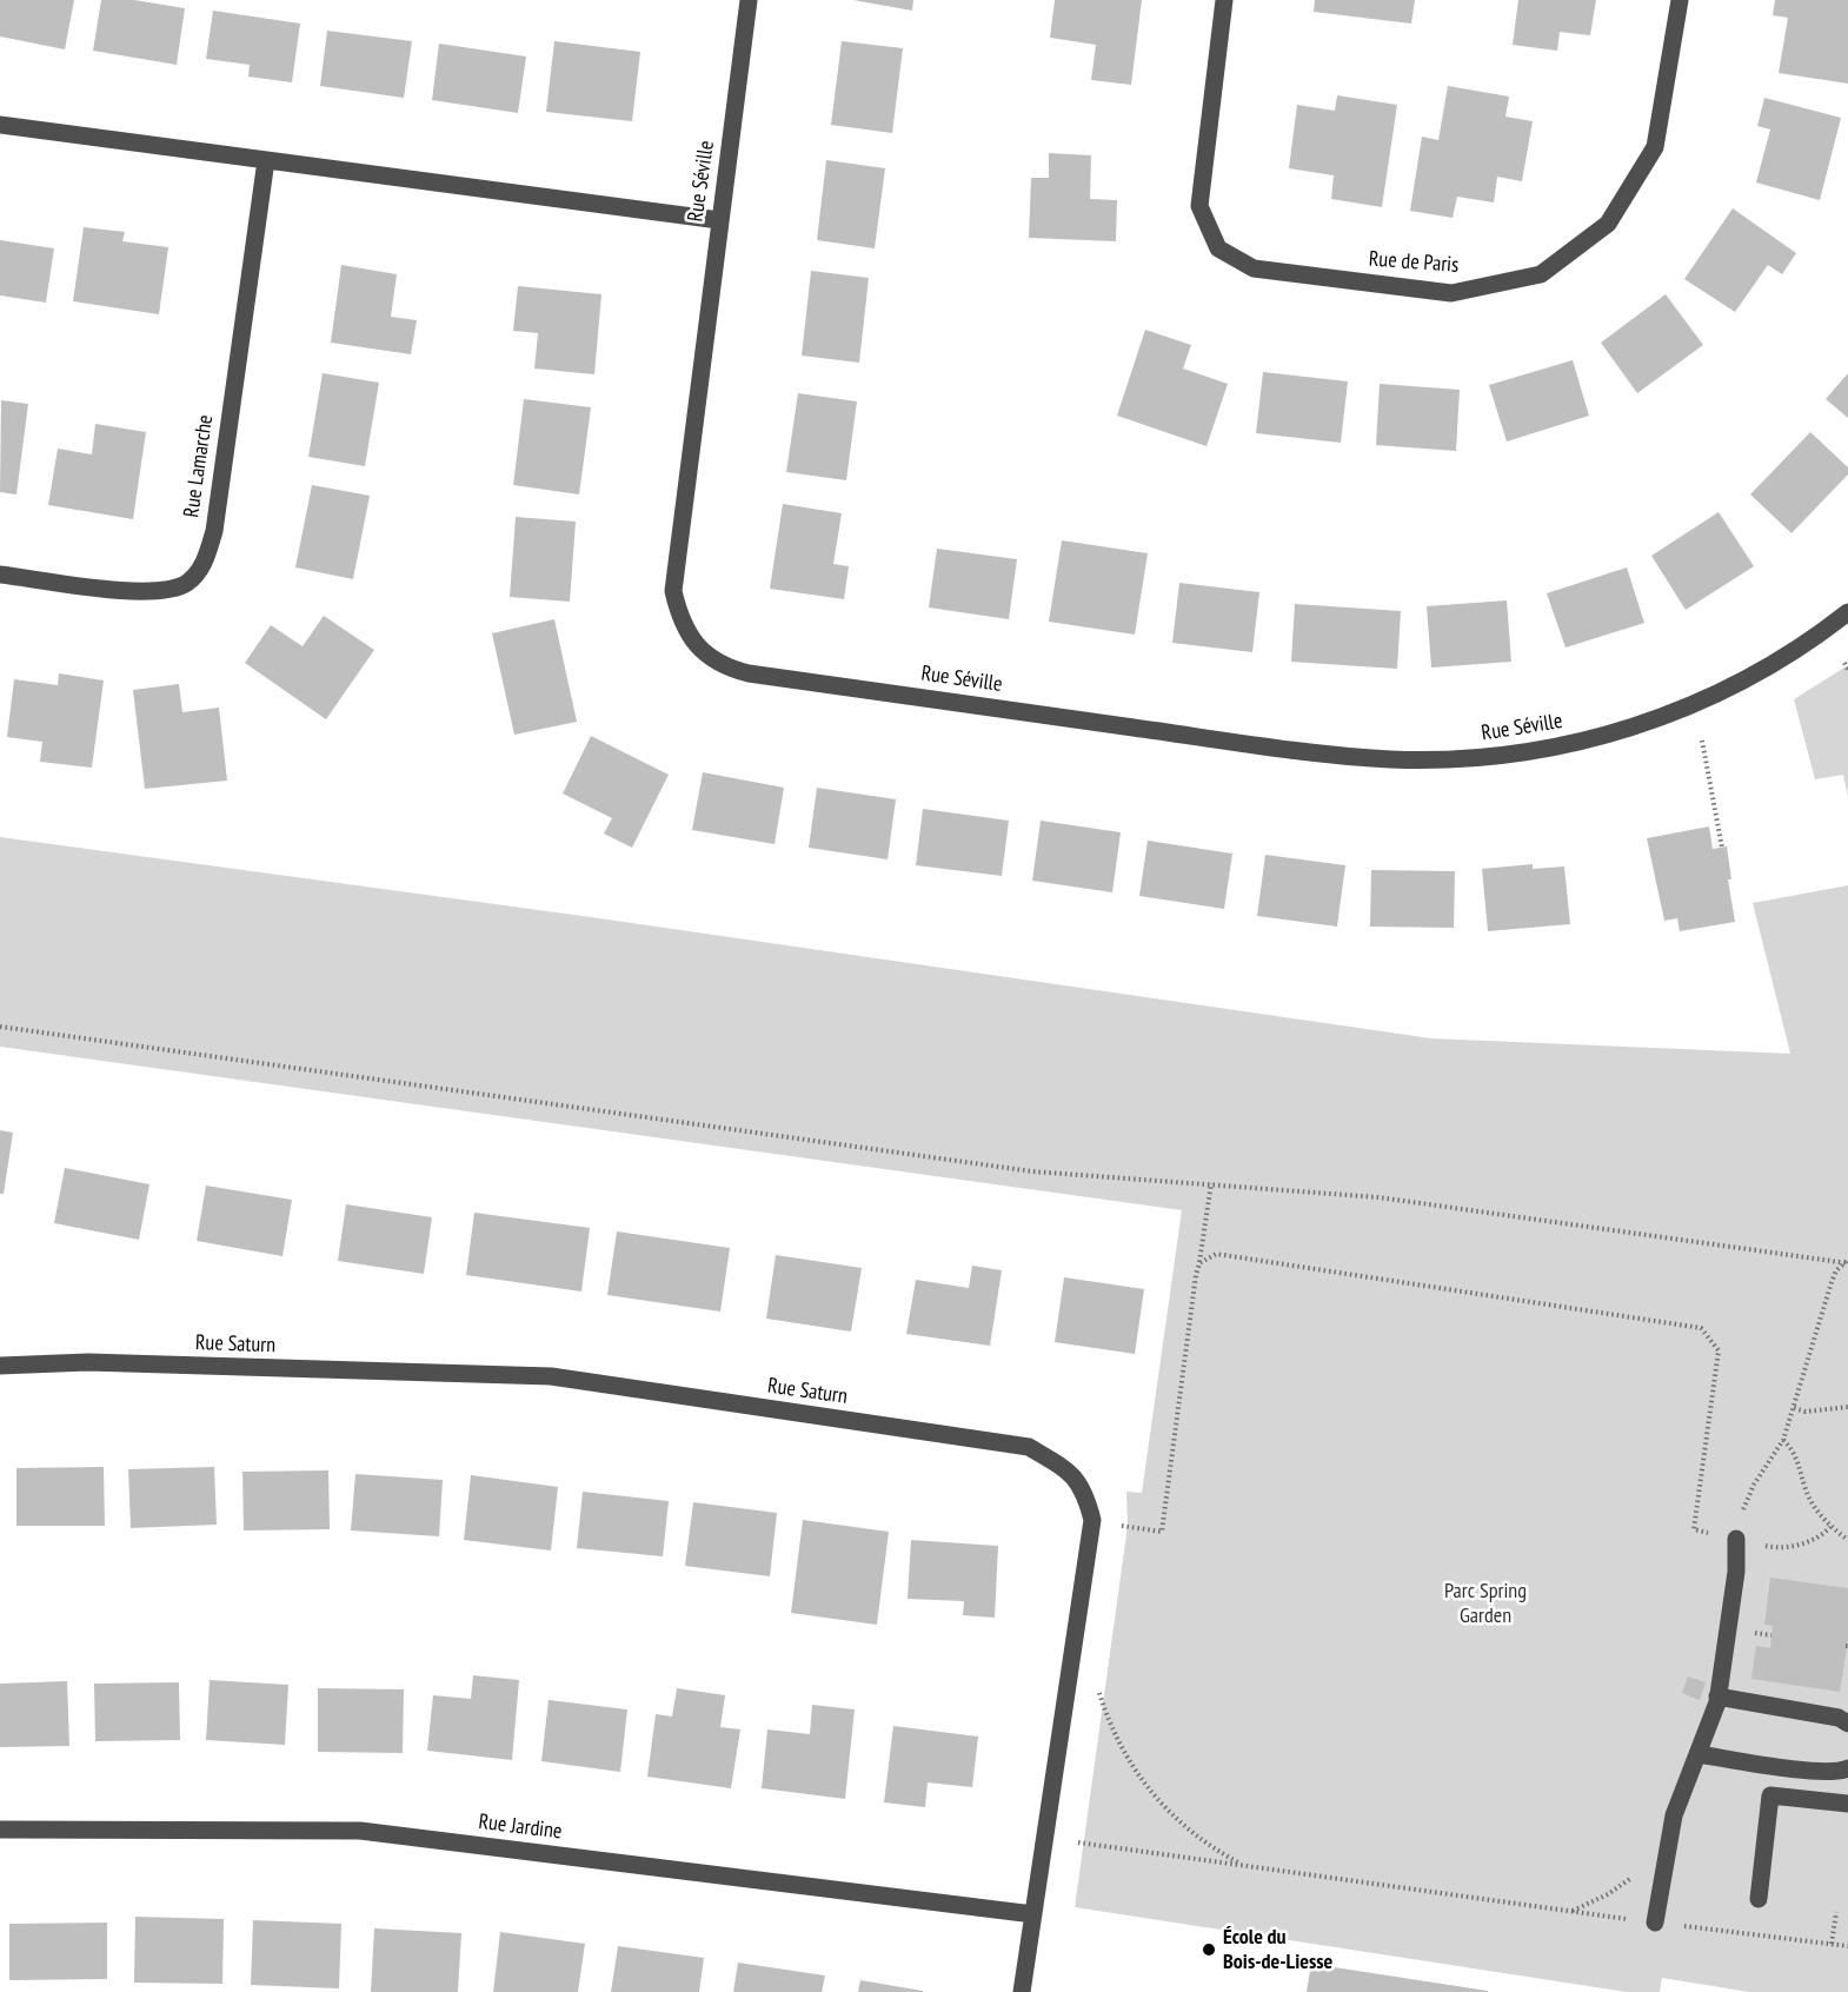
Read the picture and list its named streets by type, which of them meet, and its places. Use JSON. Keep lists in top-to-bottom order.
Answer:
{
  "streets": {
    "street": [
      "Rue Séville",
      "Rue de Paris",
      "Rue Lamarche",
      "Rue Saturn",
      "Rue Jardine"
    ]
  },
  "crossings": [
    ["Rue Saturn", "Rue Jardine"]
  ],
  "parks": ["Parc Spring Garden"],
  "places": ["École du Bois-de-Liesse"]
}
